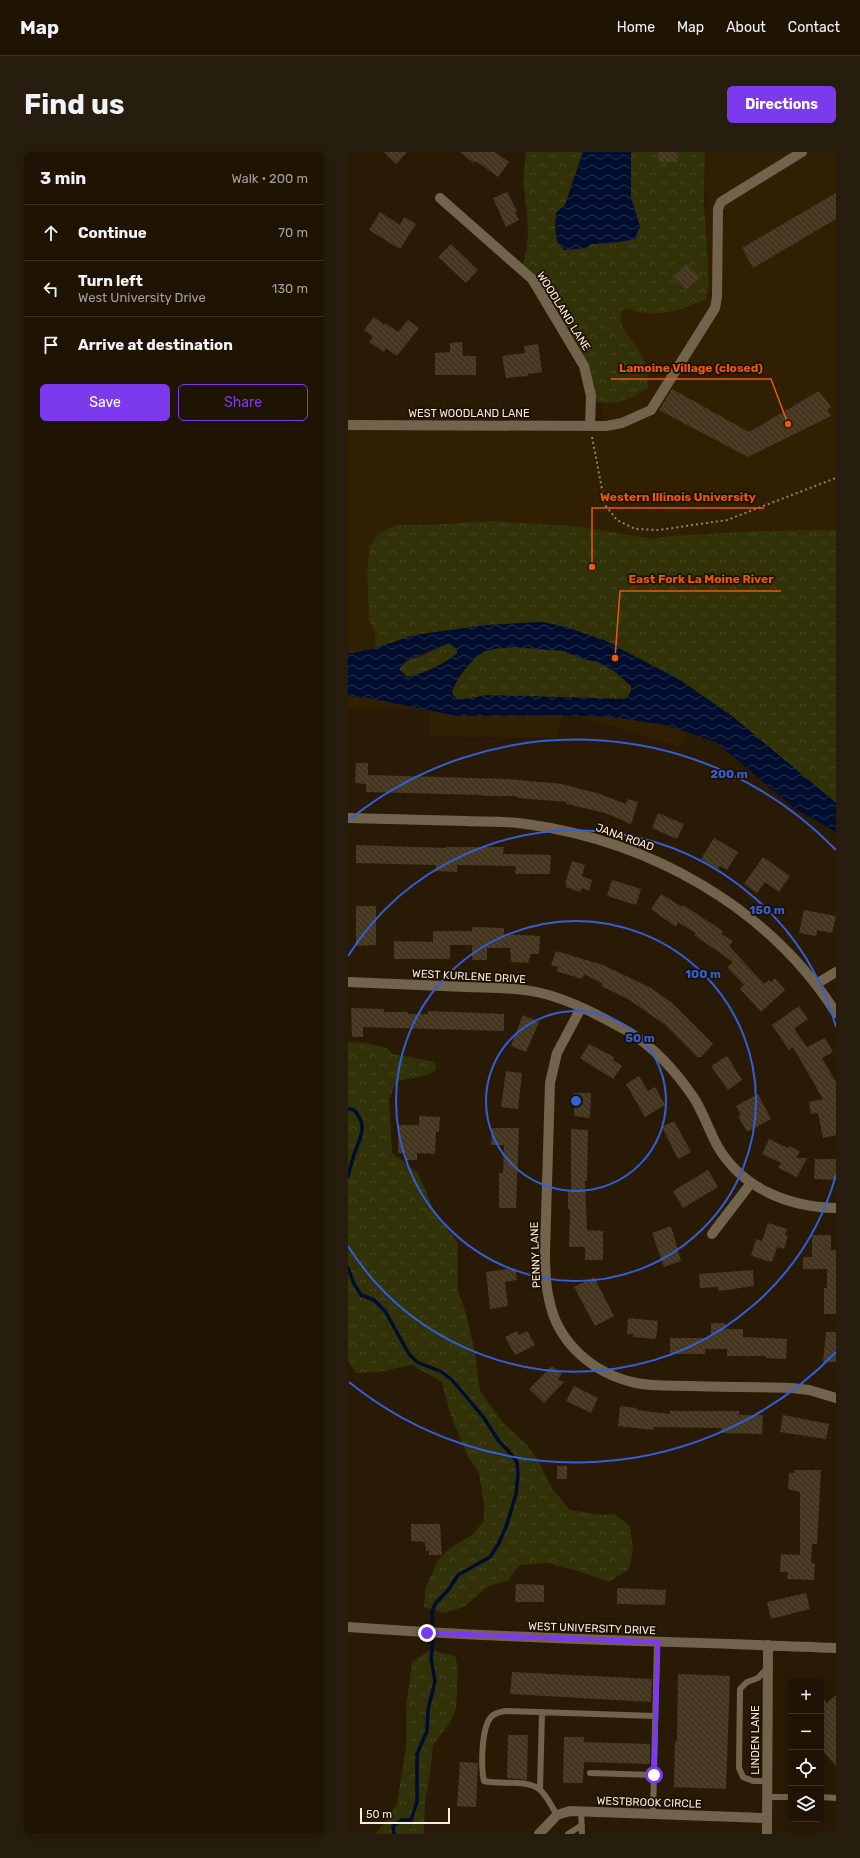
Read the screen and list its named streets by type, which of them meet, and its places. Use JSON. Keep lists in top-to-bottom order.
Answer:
{
  "streets": {
    "street": [
      "WOODLAND LANE",
      "WEST WOODLAND LANE",
      "JANA ROAD",
      "WEST KURLENE DRIVE",
      "PENNY LANE",
      "WEST UNIVERSITY DRIVE",
      "LINDEN LANE",
      "WESTBROOK CIRCLE"
    ]
  },
  "crossings": [
    ["WOODLAND LANE", "WEST WOODLAND LANE"],
    ["WEST KURLENE DRIVE", "PENNY LANE"],
    ["WEST UNIVERSITY DRIVE", "LINDEN LANE"],
    ["LINDEN LANE", "WESTBROOK CIRCLE"]
  ],
  "places": ["Lamoine Village (closed)", "Western Illinois University", "East Fork La Moine River"],
  "scale_bar": "50 m",
  "page": {
    "header": "Map",
    "nav": [
      "Home",
      "Map",
      "About",
      "Contact"
    ],
    "buttons": [
      "Directions",
      ["Save", "Share"]
    ],
    "title": "Find us",
    "heading": ["3 min", "Walk · 200 m"],
    "list": [
      ["Continue", "70 m"],
      ["Turn left", "West University Drive", "130 m"],
      "Arrive at destination"
    ],
    "map_buttons": ["+", "−"],
    "scale": "50 m"
  },
  "rings": [
    "200 m",
    "150 m",
    "100 m",
    "50 m"
  ]
}
